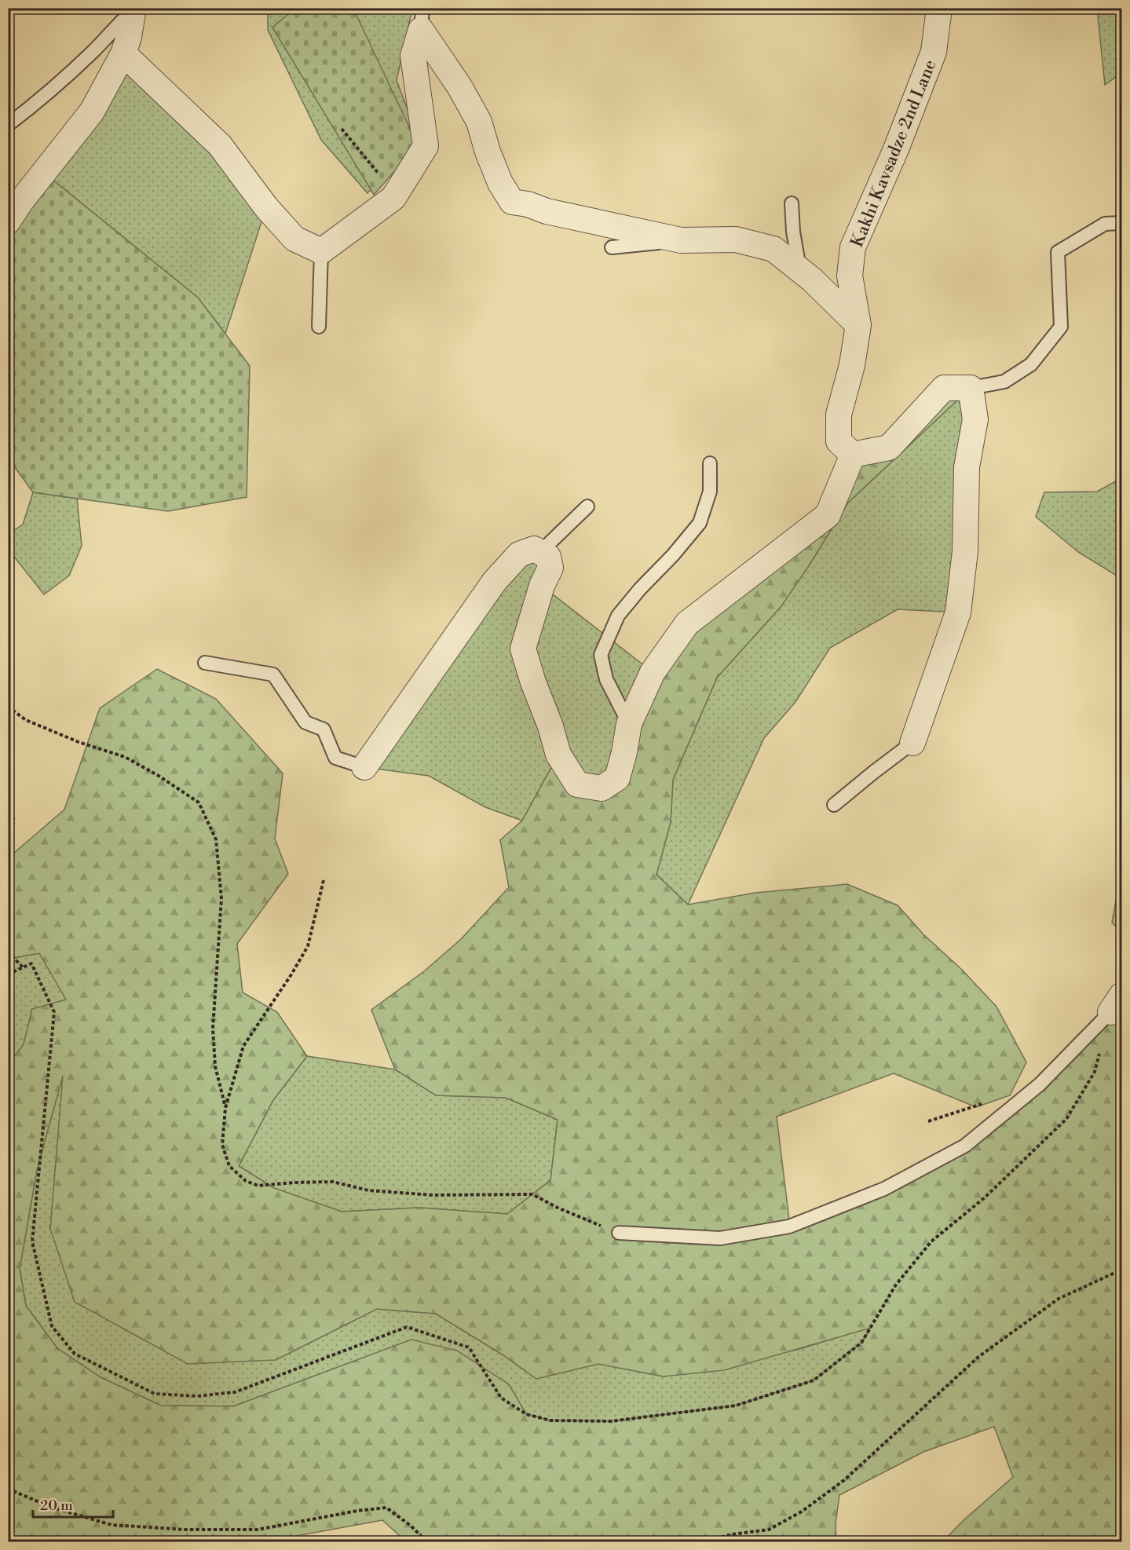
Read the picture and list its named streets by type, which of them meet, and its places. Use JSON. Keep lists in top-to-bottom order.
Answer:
{
  "streets": {
    "street": ["Kakhi Kavsadze 2nd Lane"]
  },
  "scale_bar": "20 m"
}
